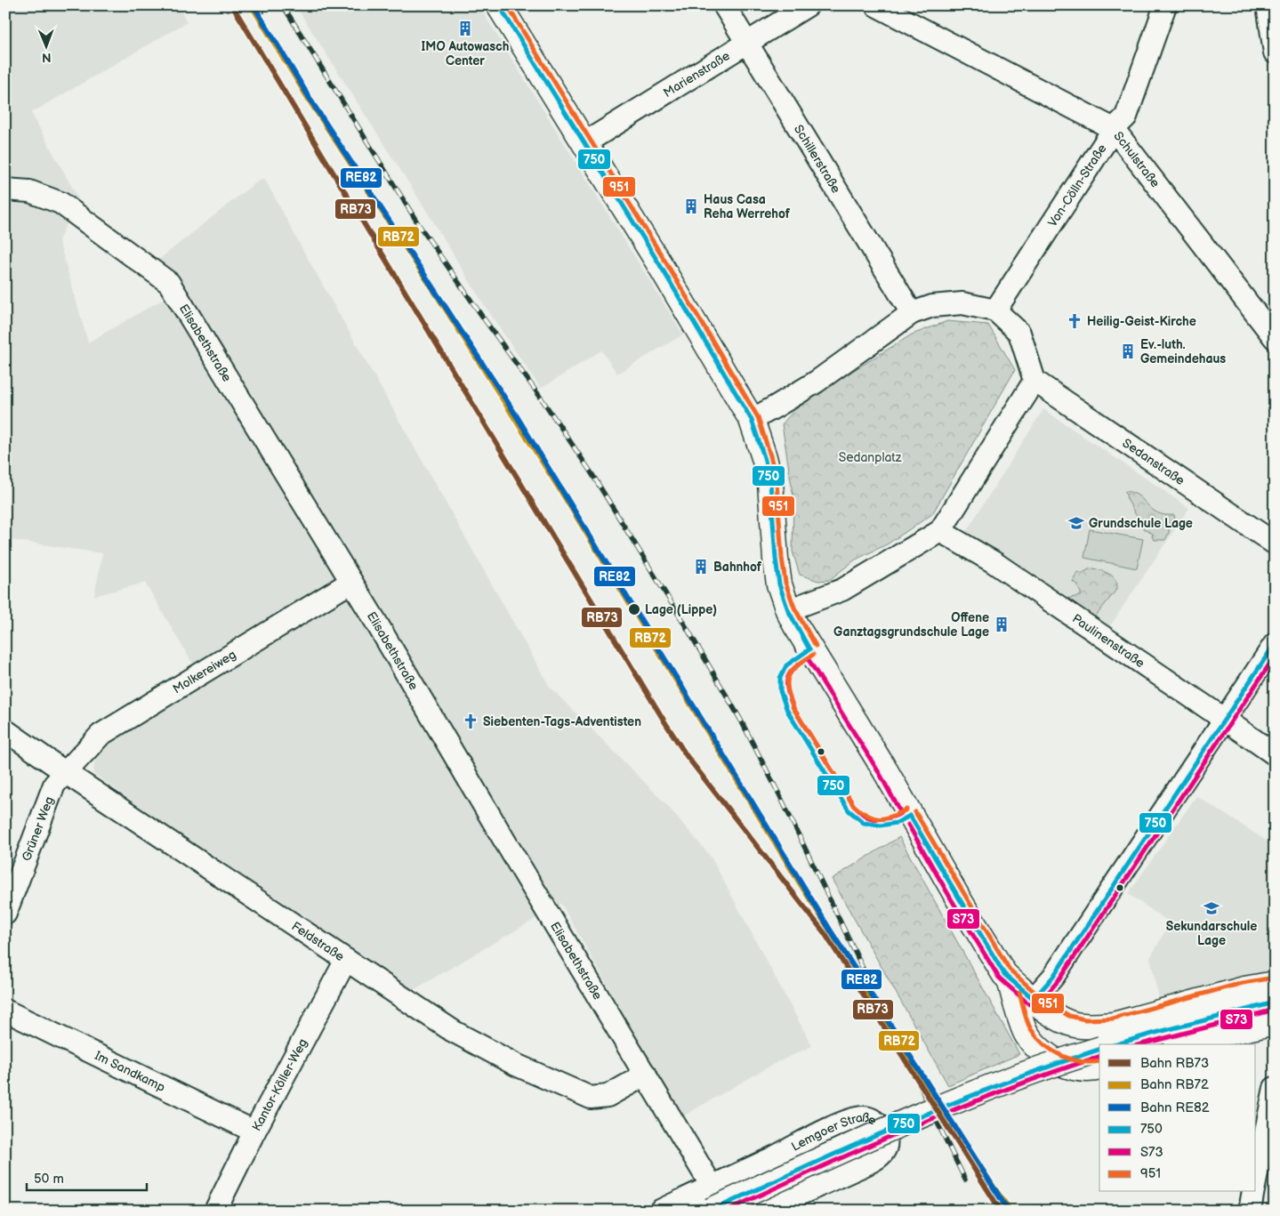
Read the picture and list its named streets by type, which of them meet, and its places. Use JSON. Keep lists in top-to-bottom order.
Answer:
{
  "streets": {
    "street": [
      "Marienstraße",
      "Schillerstraße",
      "Schulstraße",
      "Von-Cölln-Straße",
      "Elisabethstraße",
      "Sedanstraße",
      "Paulinenstraße",
      "Molkereiweg",
      "Grüner Weg",
      "Feldstraße",
      "Im Sandkamp",
      "Kantor-Köller-Weg",
      "Lemgoer Straße"
    ]
  },
  "crossings": [
    ["Marienstraße", "Schillerstraße"],
    ["Schulstraße", "Von-Cölln-Straße"],
    ["Elisabethstraße", "Molkereiweg"],
    ["Elisabethstraße", "Feldstraße"],
    ["Elisabethstraße", "Lemgoer Straße"],
    ["Molkereiweg", "Grüner Weg"],
    ["Molkereiweg", "Feldstraße"],
    ["Grüner Weg", "Feldstraße"],
    ["Feldstraße", "Kantor-Köller-Weg"],
    ["Im Sandkamp", "Kantor-Köller-Weg"]
  ],
  "parks": ["Sedanplatz"],
  "places": {
    "building": [
      "IMO Autowasch Center",
      "Haus Casa Reha Werrehof",
      "Ev.-luth. Gemeindehaus",
      "Bahnhof",
      "Offene Ganztagsgrundschule Lage"
    ],
    "church": ["Heilig-Geist-Kirche", "Siebenten-Tags-Adventisten"],
    "school or university": ["Grundschule Lage", "Sekundarschule Lage"],
    "other": ["Lage (Lippe)"]
  },
  "lines": [
    "rail line RB73",
    "rail line RE82",
    "transit line 750",
    "transit line 951",
    "rail line RB72",
    "transit line S73"
  ],
  "legend": [
    "Bahn RB73",
    "Bahn RB72",
    "Bahn RE82",
    "750",
    "S73",
    "951"
  ],
  "scale_bar": "50 m",
  "north": "bottom"
}
